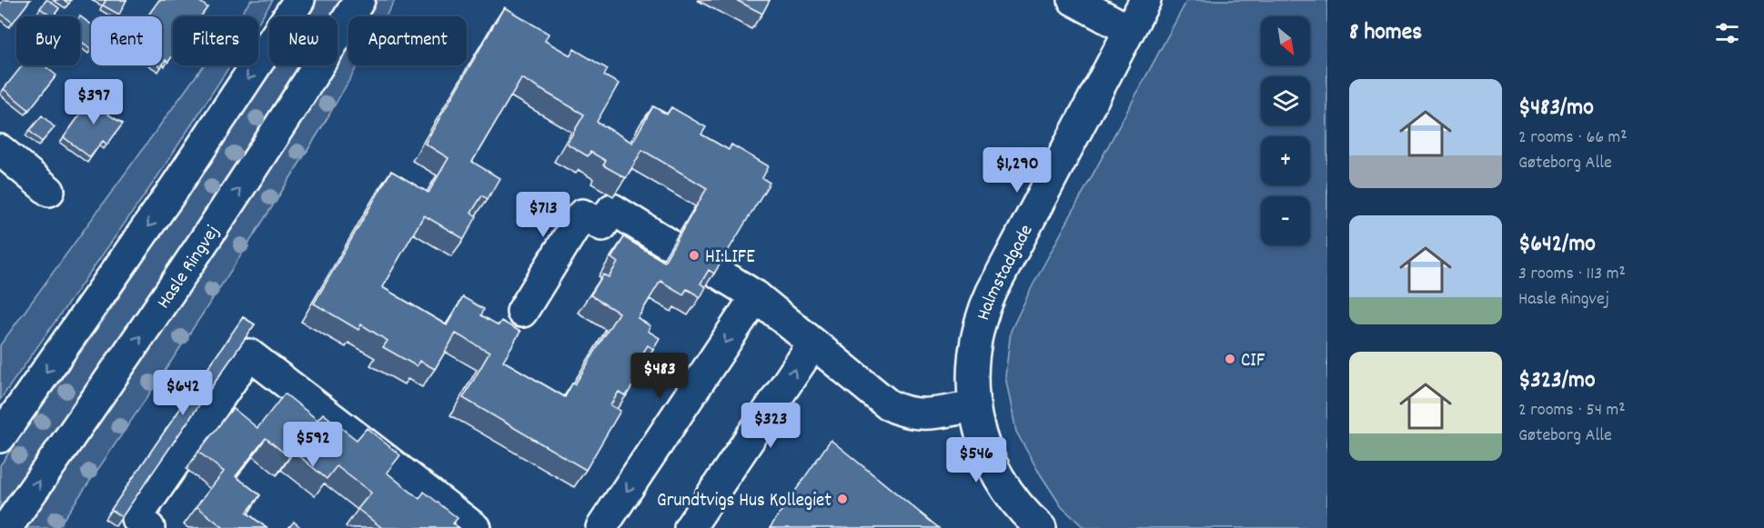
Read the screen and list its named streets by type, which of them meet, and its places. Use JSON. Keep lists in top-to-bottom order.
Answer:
{
  "streets": {
    "street": ["Hasle Ringvej", "Halmstadgade"]
  },
  "places": ["HI:LIFE", "CIF", "Grundtvigs Hus Kollegiet"],
  "north": "bottom right",
  "page": {
    "heading": "8 homes",
    "map_buttons": ["+", "−"],
    "chip": [
      "Buy",
      "Rent",
      "Filters",
      "New",
      "Apartment"
    ],
    "list": [
      {
        "name": "$483/mo",
        "note": "2 rooms · 66 m² · Gøteborg Alle"
      },
      {
        "name": "$642/mo",
        "note": "3 rooms · 113 m² · Hasle Ringvej"
      },
      {
        "name": "$323/mo",
        "note": "2 rooms · 54 m² · Gøteborg Alle"
      }
    ],
    "price": [
      "$397",
      "$1,290",
      "$713",
      "$483",
      "$642",
      "$323",
      "$592",
      "$546"
    ]
  }
}
